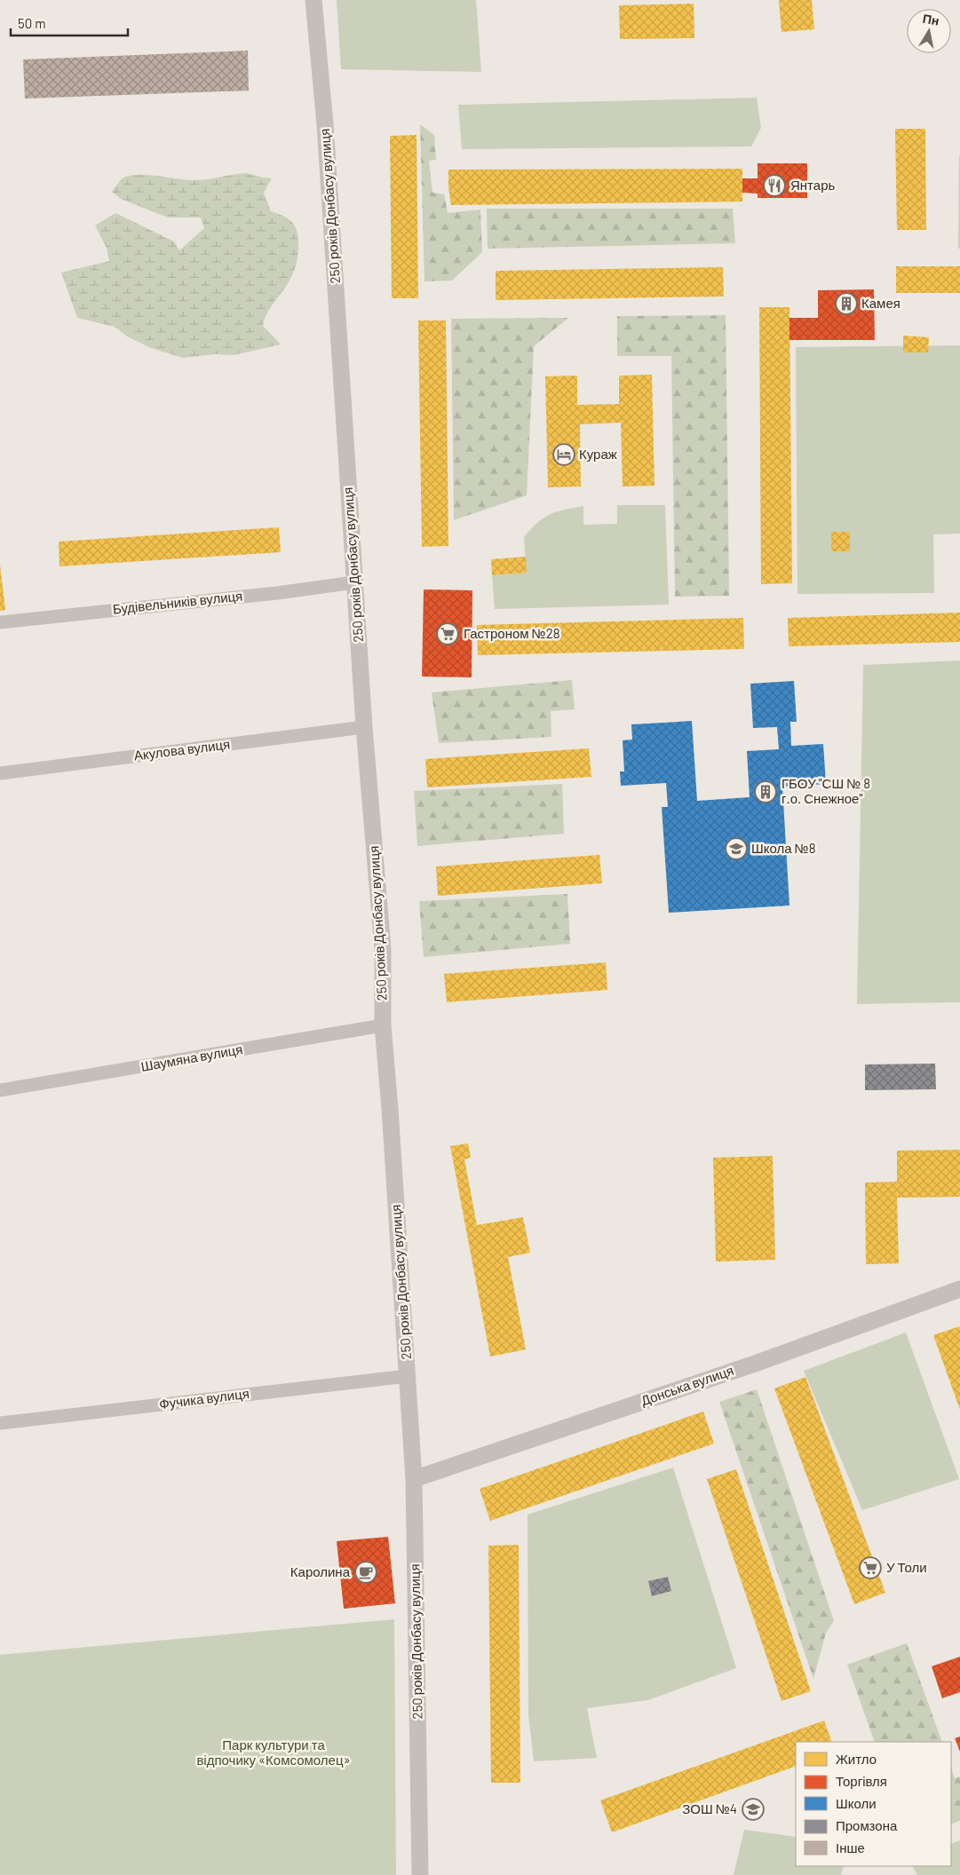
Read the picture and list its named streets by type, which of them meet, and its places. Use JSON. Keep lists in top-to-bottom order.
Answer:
{
  "streets": {
    "street": [
      "250 років Донбасу вулиця",
      "Будівельників вулиця",
      "Акулова вулиця",
      "Шаумяна вулиця",
      "Донська вулиця",
      "Фучика вулиця"
    ]
  },
  "crossings": [
    ["250 років Донбасу вулиця", "Будівельників вулиця"],
    ["250 років Донбасу вулиця", "Акулова вулиця"],
    ["250 років Донбасу вулиця", "Шаумяна вулиця"],
    ["250 років Донбасу вулиця", "Донська вулиця"],
    ["250 років Донбасу вулиця", "Фучика вулиця"]
  ],
  "parks": ["Парк культури та відпочику «Комсомолец»"],
  "places": {
    "restaurant": ["Янтарь"],
    "building": ["Камея", "ГБОУ \"СШ № 8 г.о. Снежное\""],
    "hotel": ["Кураж"],
    "supermarket": ["Гастроном №28", "У Толи"],
    "school or university": ["Школа №8", "ЗОШ №4"],
    "cafe": ["Каролина"]
  },
  "legend": [
    "Житло",
    "Торгівля",
    "Школи",
    "Промзона",
    "Інше"
  ],
  "scale_bar": "50 m",
  "north": "top"
}
